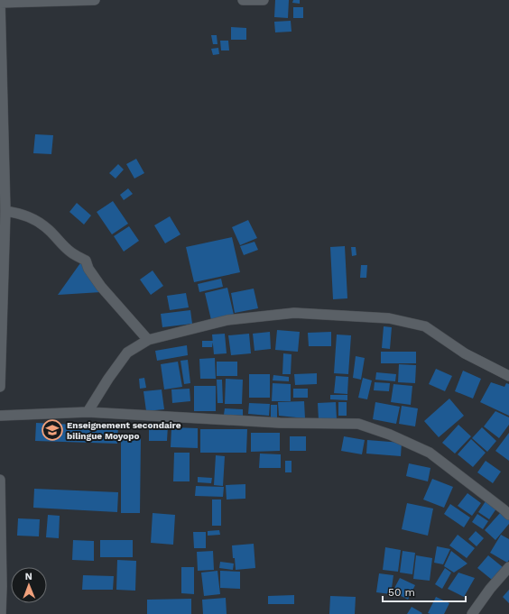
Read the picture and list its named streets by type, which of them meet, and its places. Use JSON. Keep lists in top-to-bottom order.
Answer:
{
  "places": {
    "school or university": ["Enseignement secondaire bilingue Moyopo"]
  },
  "scale_bar": "50 m",
  "north": "top"
}
